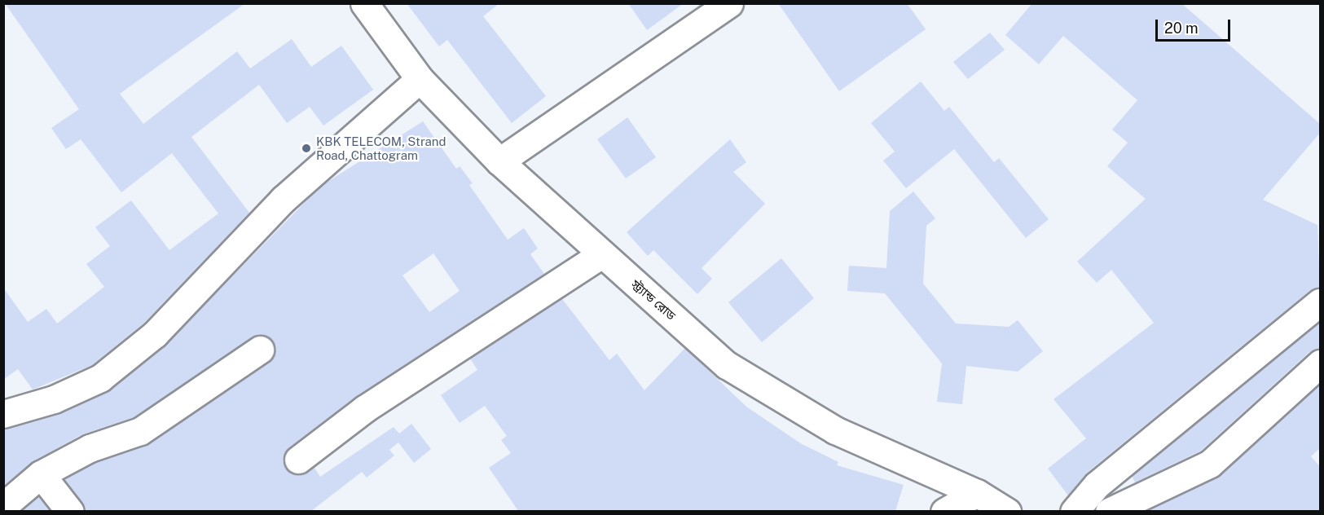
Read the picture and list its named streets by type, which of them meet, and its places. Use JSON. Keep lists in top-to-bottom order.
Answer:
{
  "streets": {
    "street": ["স্ট্র্যান্ড রোড"]
  },
  "places": ["KBK TELECOM, Strand Road, Chattogram"],
  "scale_bar": "20 m"
}
